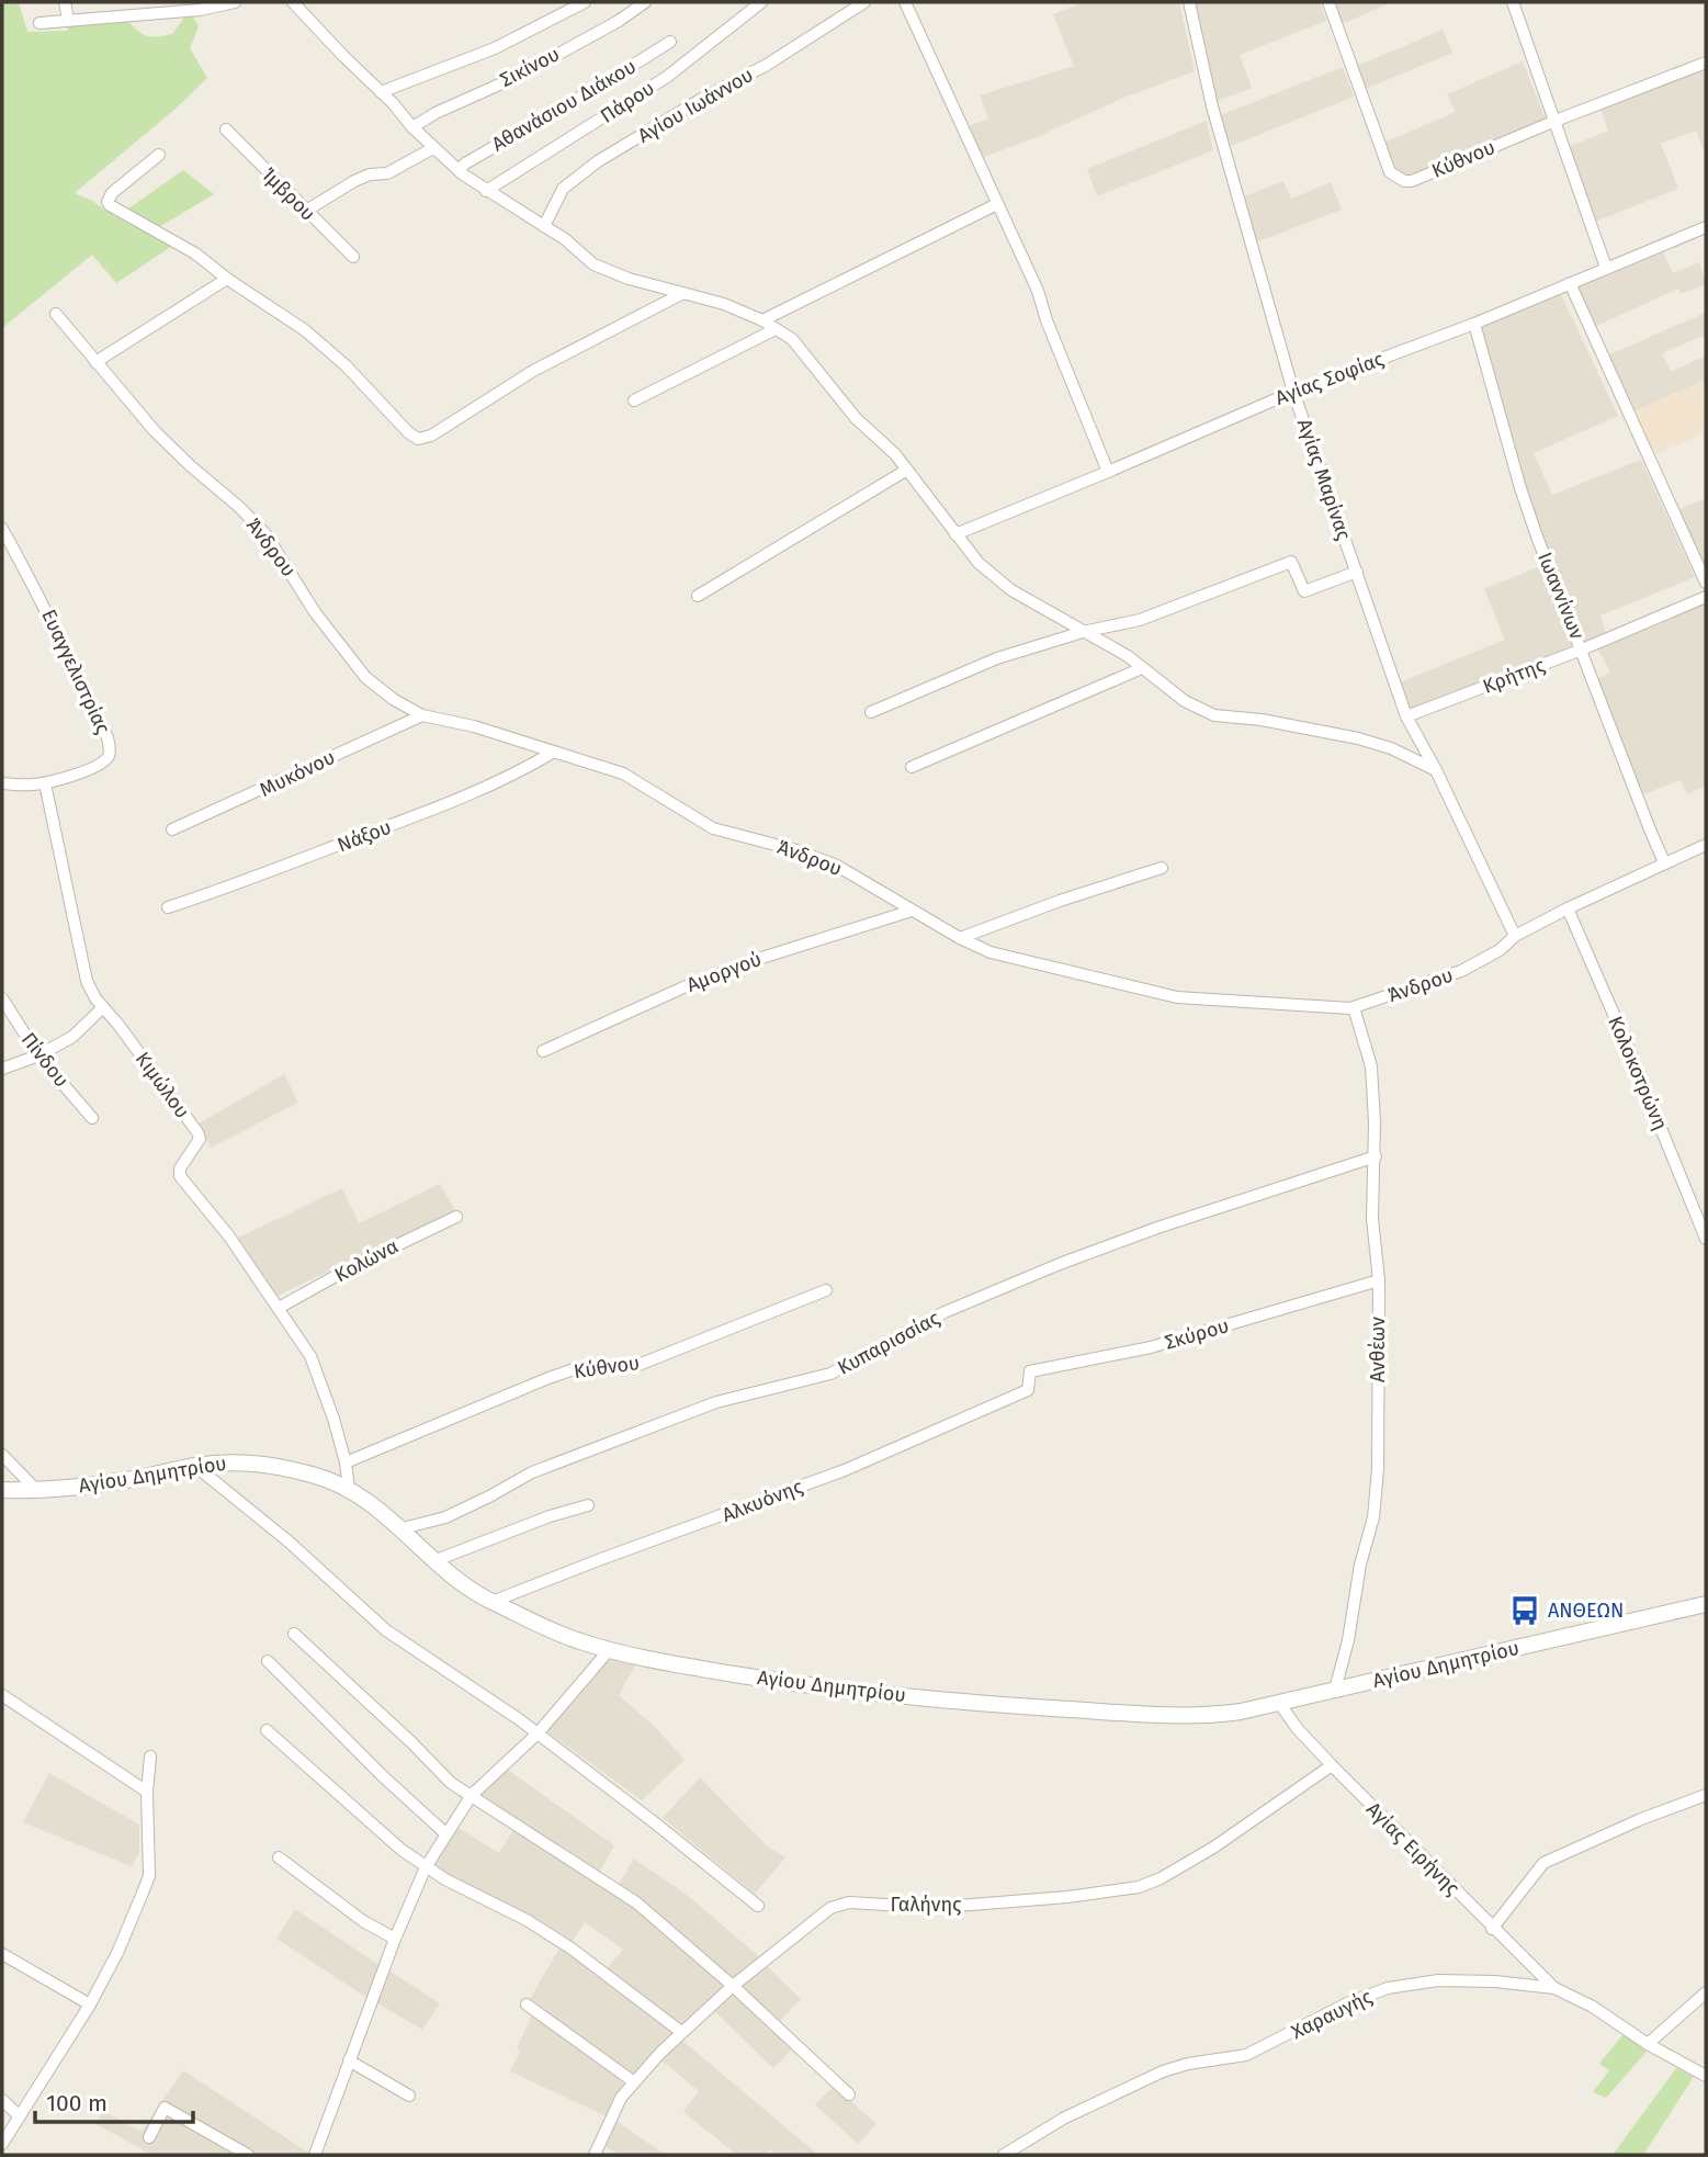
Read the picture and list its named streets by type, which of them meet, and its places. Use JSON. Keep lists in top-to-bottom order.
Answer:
{
  "streets": {
    "street": [
      "Σικίνου",
      "Πάρου",
      "Αθανάσιου Διάκου",
      "Αγίου Ιωάννου",
      "Κύθνου",
      "Ίμβρου",
      "Αγίας Σοφίας",
      "Αγίας Μαρίνας",
      "Άνδρου",
      "Ιωαννίνων",
      "Ευαγγελιστρίας",
      "Κρήτης",
      "Μυκόνου",
      "Νάξου",
      "Αμοργού",
      "Πίνδου",
      "Κολοκοτρώνη",
      "Κιμώλου",
      "Κολώνα",
      "Σκύρου",
      "Κυπαρισσίας",
      "Ανθέων",
      "Αγίου Δημητρίου",
      "Αλκυόνης",
      "Αγίας Ειρήνης",
      "Γαλήνης",
      "Χαραυγής"
    ]
  },
  "crossings": [
    ["Κύθνου", "Κιμώλου"],
    ["Αγίας Σοφίας", "Αγίας Μαρίνας"],
    ["Αγίας Σοφίας", "Ιωαννίνων"],
    ["Αγίας Μαρίνας", "Άνδρου"],
    ["Αγίας Μαρίνας", "Κρήτης"],
    ["Άνδρου", "Ιωαννίνων"],
    ["Άνδρου", "Μυκόνου"],
    ["Άνδρου", "Νάξου"],
    ["Άνδρου", "Αμοργού"],
    ["Άνδρου", "Κολοκοτρώνη"],
    ["Άνδρου", "Ανθέων"],
    ["Ιωαννίνων", "Κρήτης"],
    ["Ευαγγελιστρίας", "Κιμώλου"],
    ["Κιμώλου", "Κολώνα"],
    ["Κιμώλου", "Αγίου Δημητρίου"],
    ["Σκύρου", "Ανθέων"],
    ["Σκύρου", "Αλκυόνης"],
    ["Κυπαρισσίας", "Ανθέων"],
    ["Κυπαρισσίας", "Αγίου Δημητρίου"],
    ["Ανθέων", "Αγίου Δημητρίου"],
    ["Αγίου Δημητρίου", "Αλκυόνης"],
    ["Αγίου Δημητρίου", "Αγίας Ειρήνης"],
    ["Αγίας Ειρήνης", "Γαλήνης"],
    ["Αγίας Ειρήνης", "Χαραυγής"]
  ],
  "places": {
    "bus stop": ["ΑΝΘΕΩΝ"]
  },
  "scale_bar": "100 m"
}
